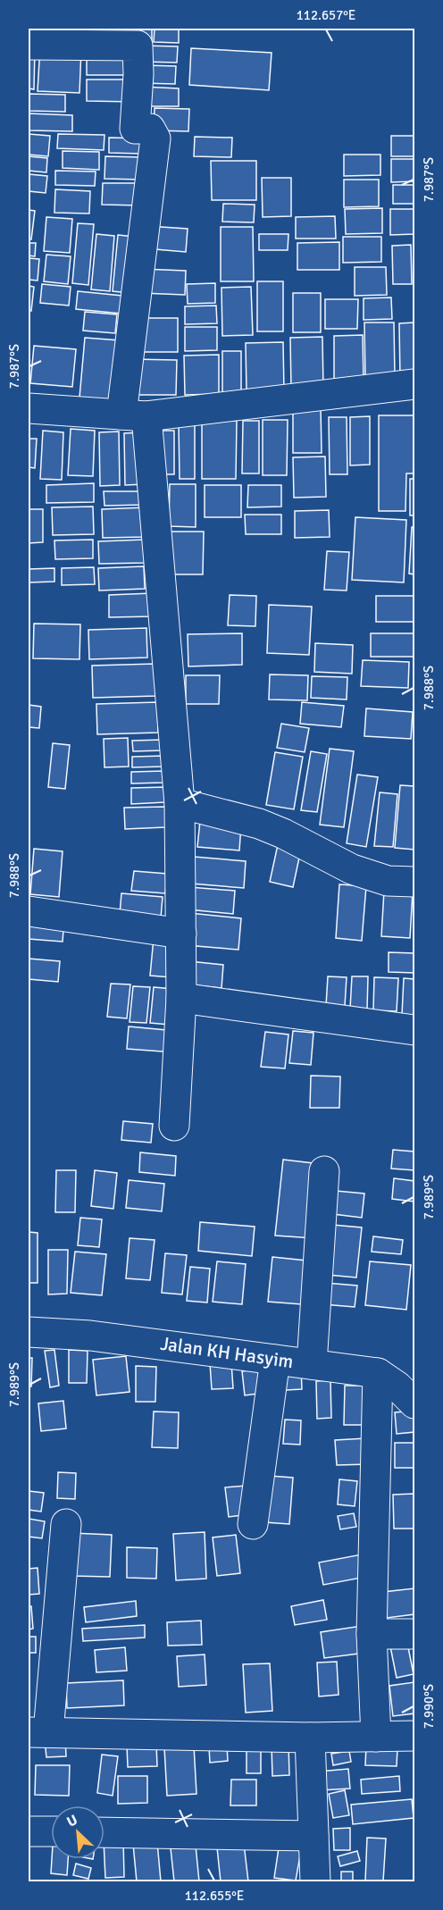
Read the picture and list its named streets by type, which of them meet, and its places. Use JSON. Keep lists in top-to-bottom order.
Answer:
{
  "streets": {
    "street": ["Jalan KH Hasyim"]
  },
  "north": "top left",
  "coordinates": [
    "112.657°E",
    "7.987°S",
    "7.988°S",
    "7.989°S",
    "7.990°S",
    "112.655°E"
  ]
}
